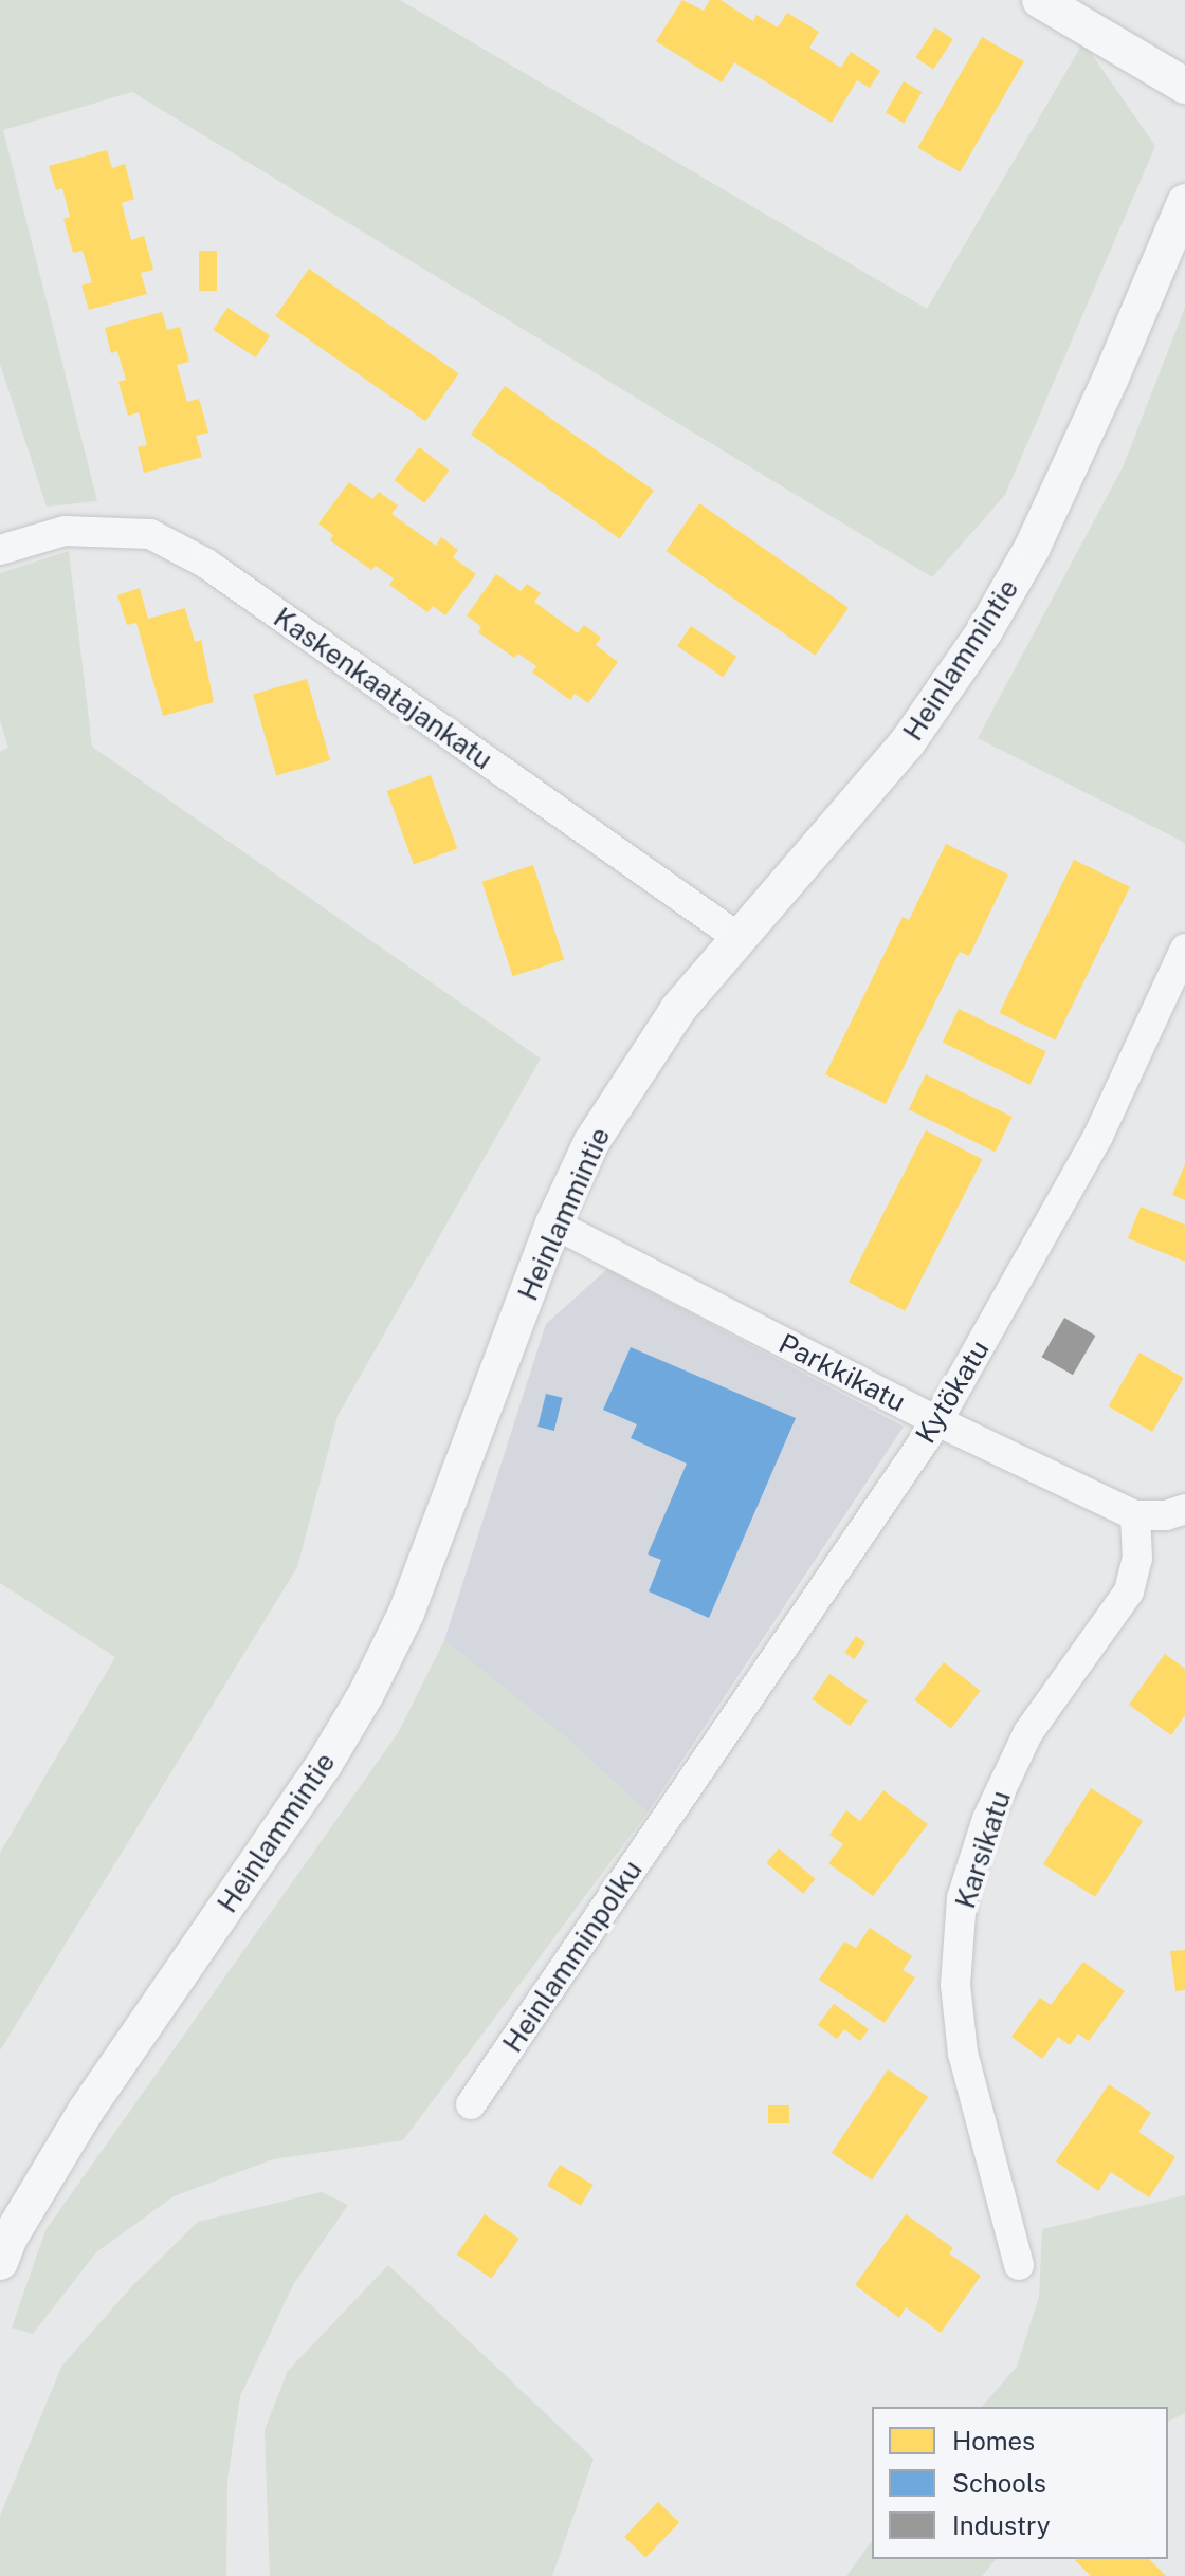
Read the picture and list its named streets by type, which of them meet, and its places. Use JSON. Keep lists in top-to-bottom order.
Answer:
{
  "streets": {
    "street": [
      "Heinlammintie",
      "Kaskenkaatajankatu",
      "Parkkikatu",
      "Kytökatu",
      "Karsikatu",
      "Heinlamminpolku"
    ]
  },
  "crossings": [
    ["Heinlammintie", "Kaskenkaatajankatu"],
    ["Heinlammintie", "Parkkikatu"],
    ["Parkkikatu", "Kytökatu"],
    ["Parkkikatu", "Karsikatu"],
    ["Kytökatu", "Heinlamminpolku"]
  ],
  "legend": ["Homes", "Schools", "Industry"]
}
